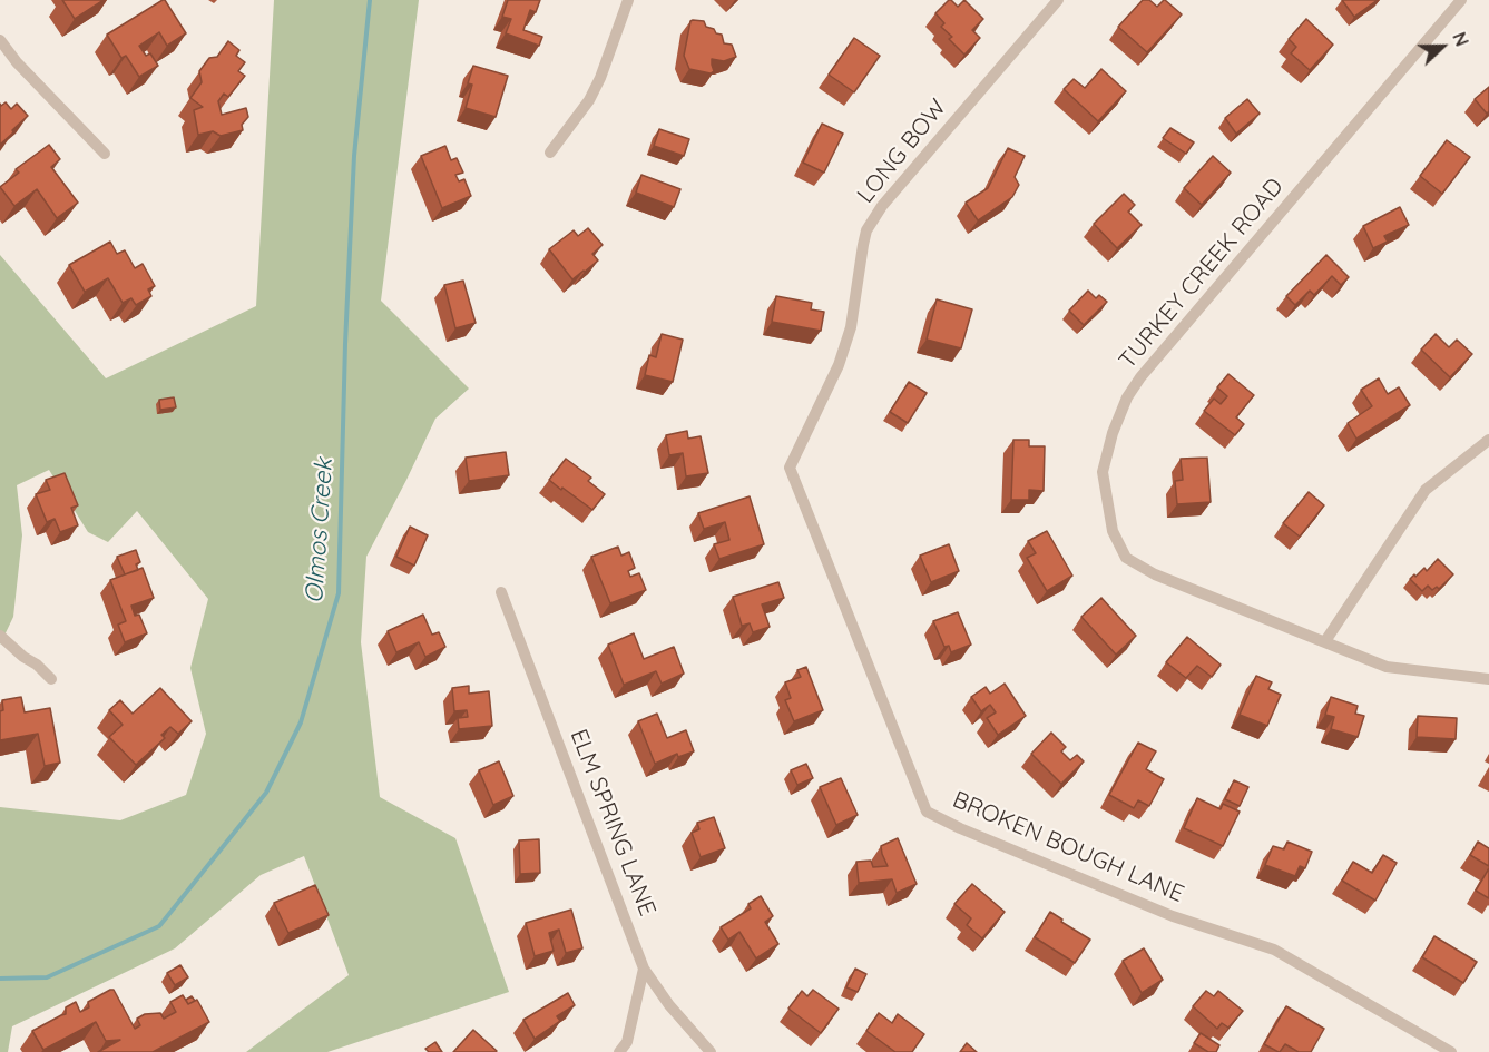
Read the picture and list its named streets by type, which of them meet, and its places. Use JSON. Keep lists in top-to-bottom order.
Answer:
{
  "streets": {
    "street": [
      "LONG BOW",
      "TURKEY CREEK ROAD",
      "ELM SPRING LANE",
      "BROKEN BOUGH LANE"
    ]
  },
  "crossings": [
    ["LONG BOW", "BROKEN BOUGH LANE"]
  ],
  "water": ["Olmos Creek"],
  "north": "right"
}
